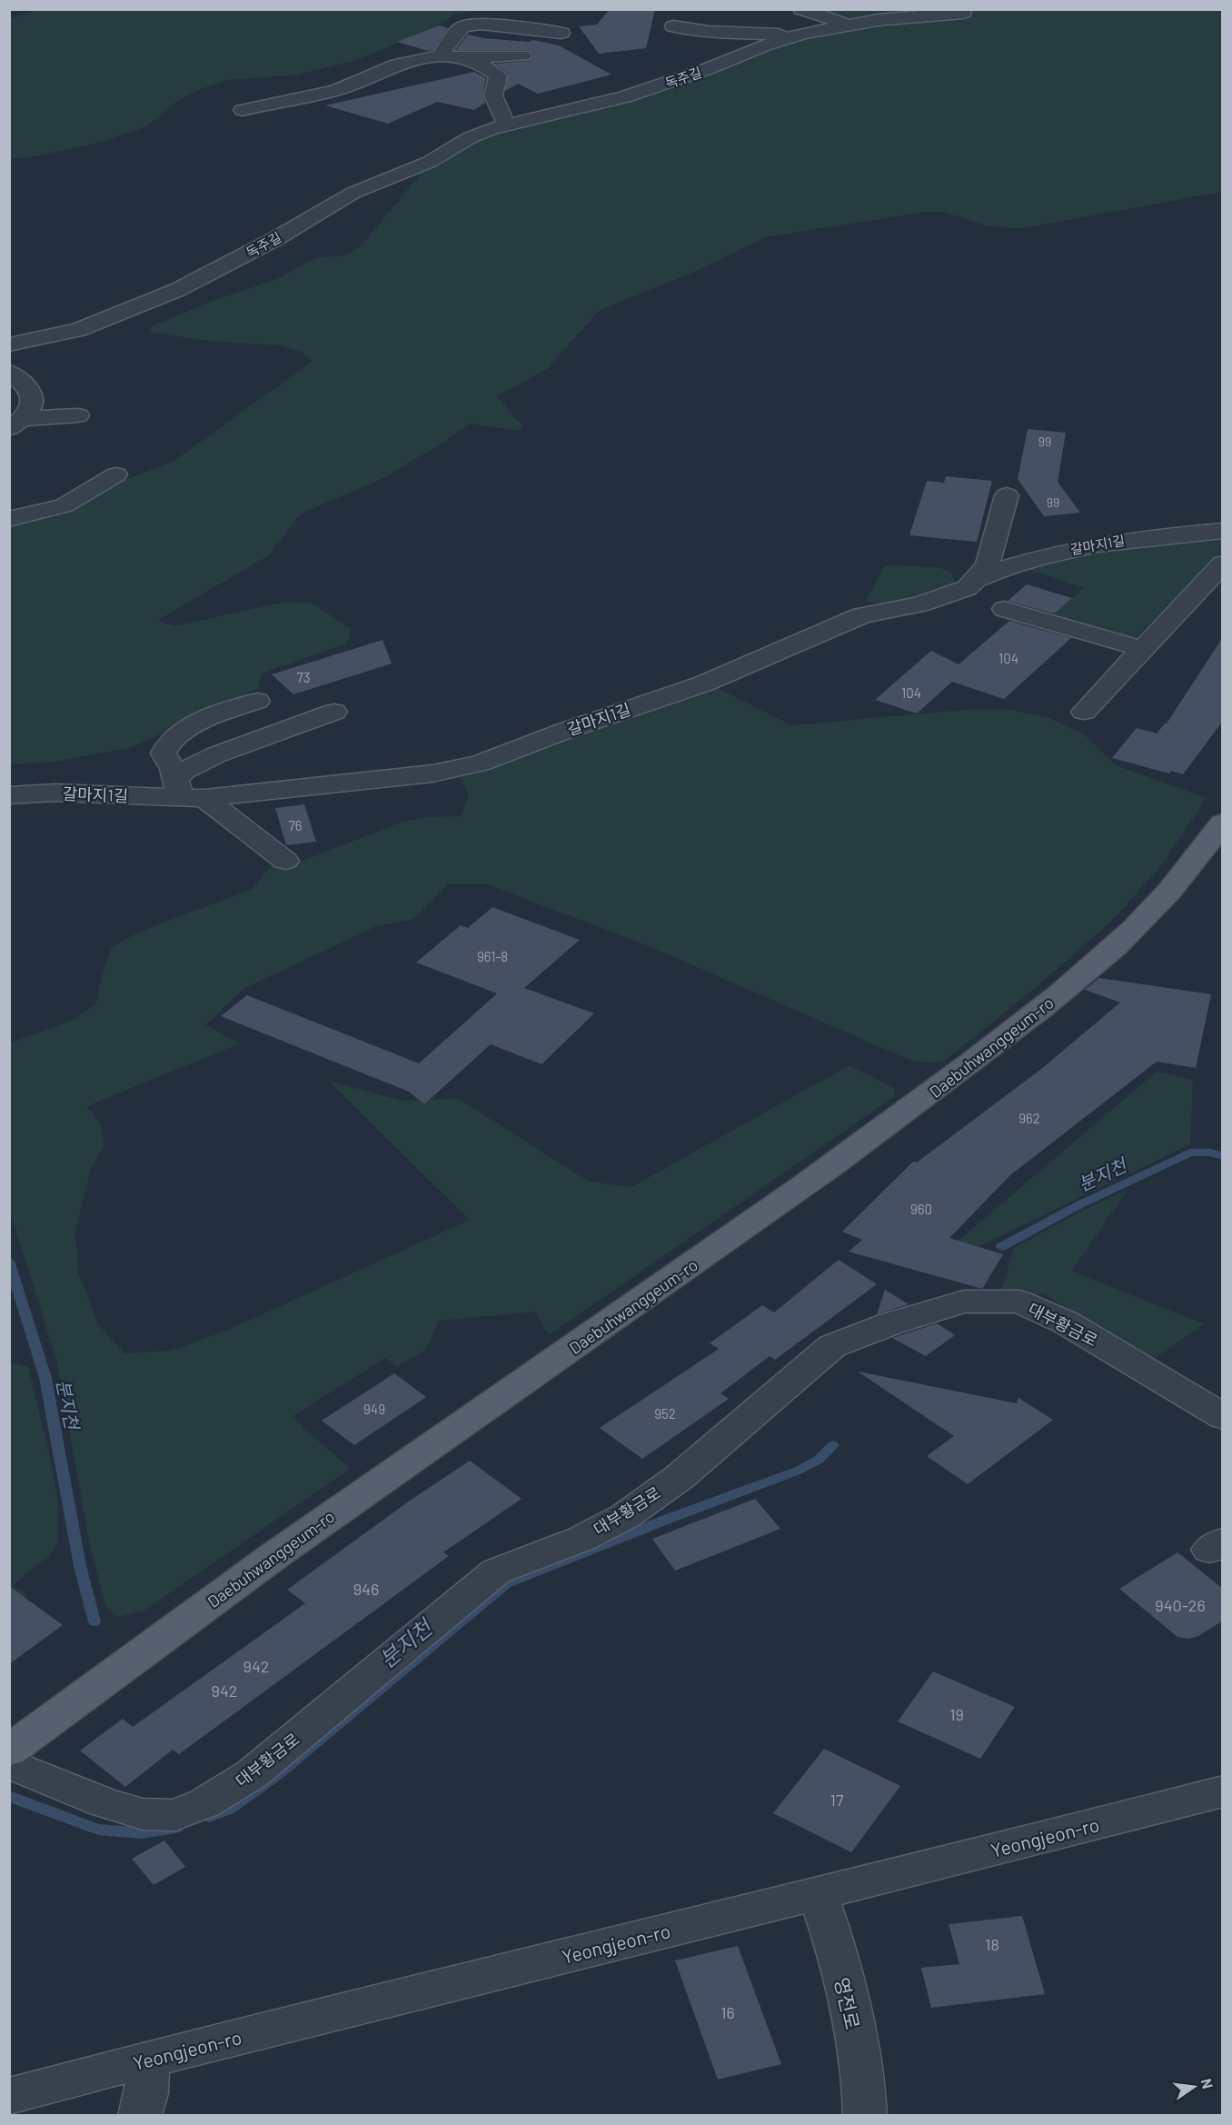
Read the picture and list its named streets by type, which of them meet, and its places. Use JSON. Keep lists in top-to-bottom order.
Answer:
{
  "streets": {
    "main road": ["Daebuhwanggeum-ro"],
    "street": [
      "독주길",
      "갈마지1길",
      "대부황금로",
      "Yeongjeon-ro",
      "영전로"
    ]
  },
  "crossings": [
    ["Yeongjeon-ro", "영전로"]
  ],
  "water": ["분지천"],
  "house_numbers": [
    "99",
    "99",
    "104",
    "73",
    "104",
    "76",
    "961-8",
    "962",
    "960",
    "949",
    "952",
    "946",
    "940-26",
    "942",
    "942",
    "19",
    "17",
    "18",
    "16"
  ],
  "north": "right"
}
